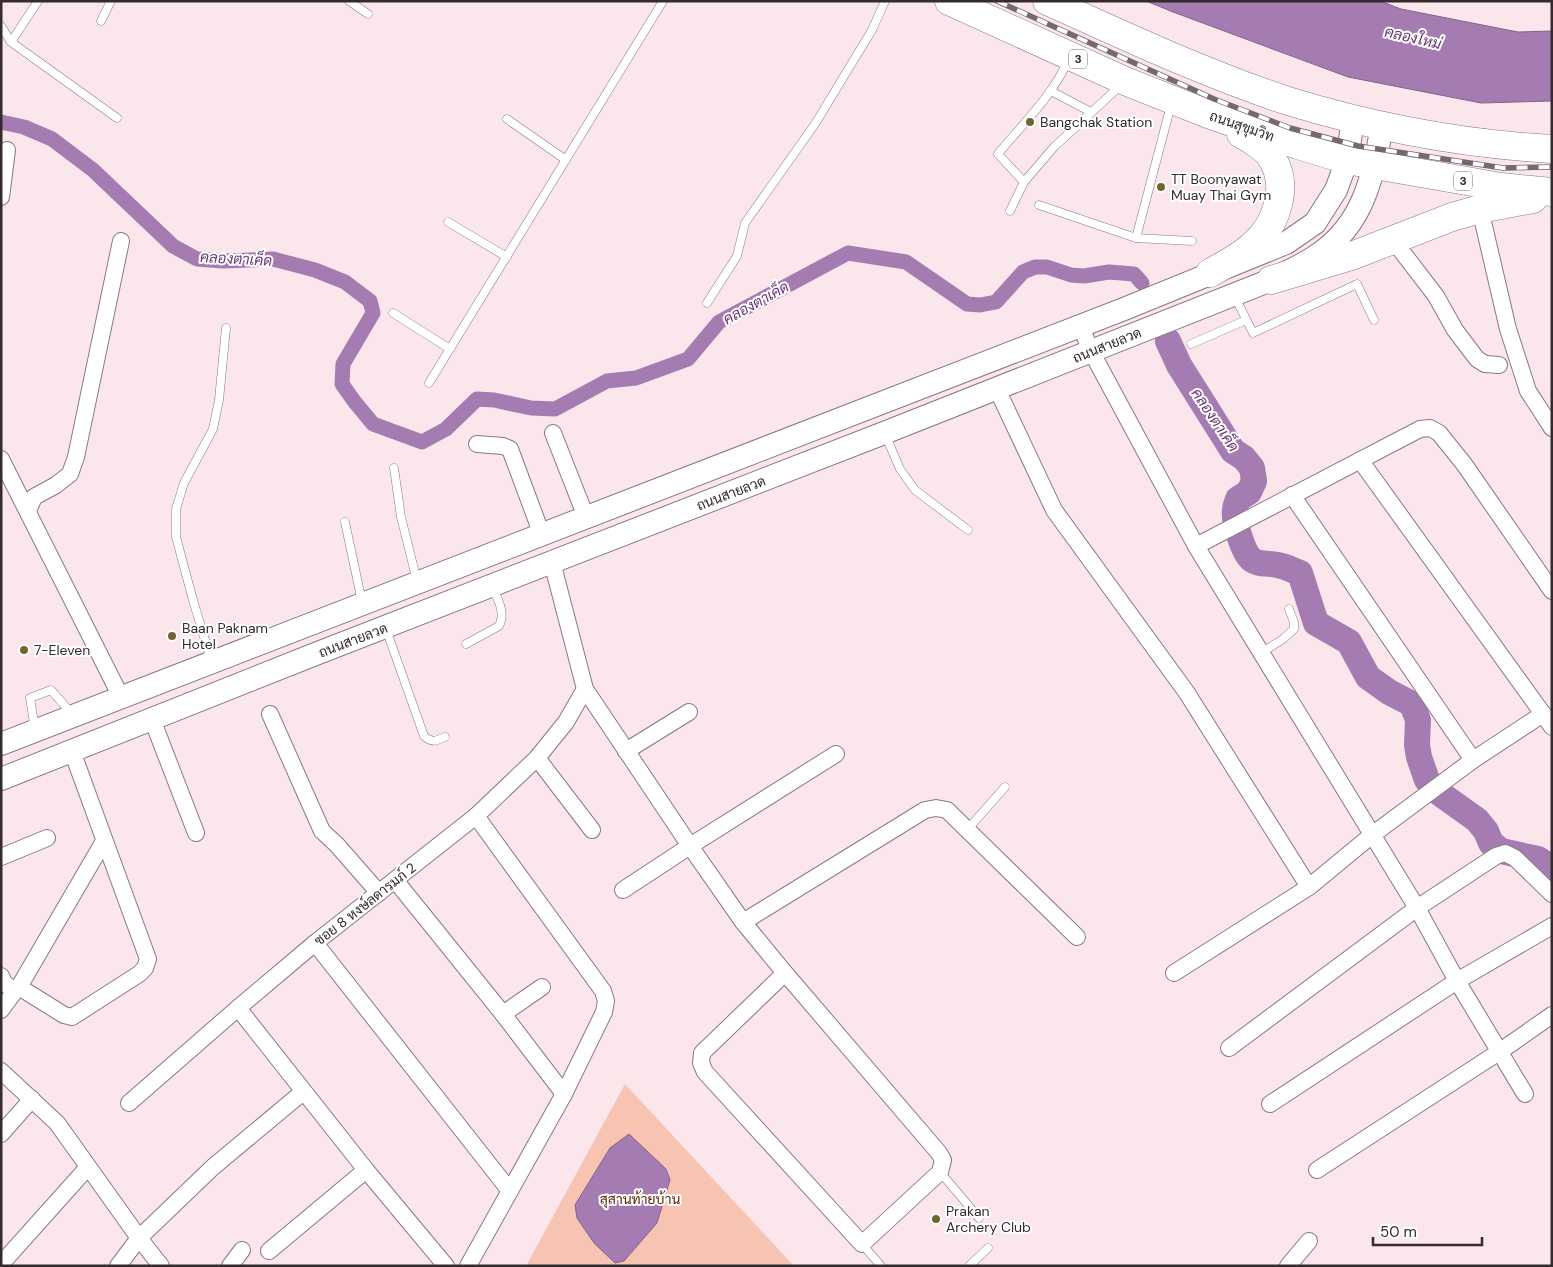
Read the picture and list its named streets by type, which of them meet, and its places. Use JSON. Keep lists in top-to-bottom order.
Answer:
{
  "streets": {
    "highway": ["3", "ถนนสุขุมวิท"],
    "main road": ["ถนนสายลวด"],
    "street": ["ซอย 8 หงษ์ลดารมภ์ 2"]
  },
  "crossings": [
    ["ถนนสุขุมวิท", "ถนนสายลวด"]
  ],
  "water": ["คลองใหม่", "คลองตาเค็ด"],
  "parks": ["สุสานท้ายบ้าน"],
  "places": [
    "Bangchak Station",
    "TT Boonyawat Muay Thai Gym",
    "Baan Paknam Hotel",
    "7-Eleven",
    "Prakan Archery Club"
  ],
  "scale_bar": "50 m"
}
